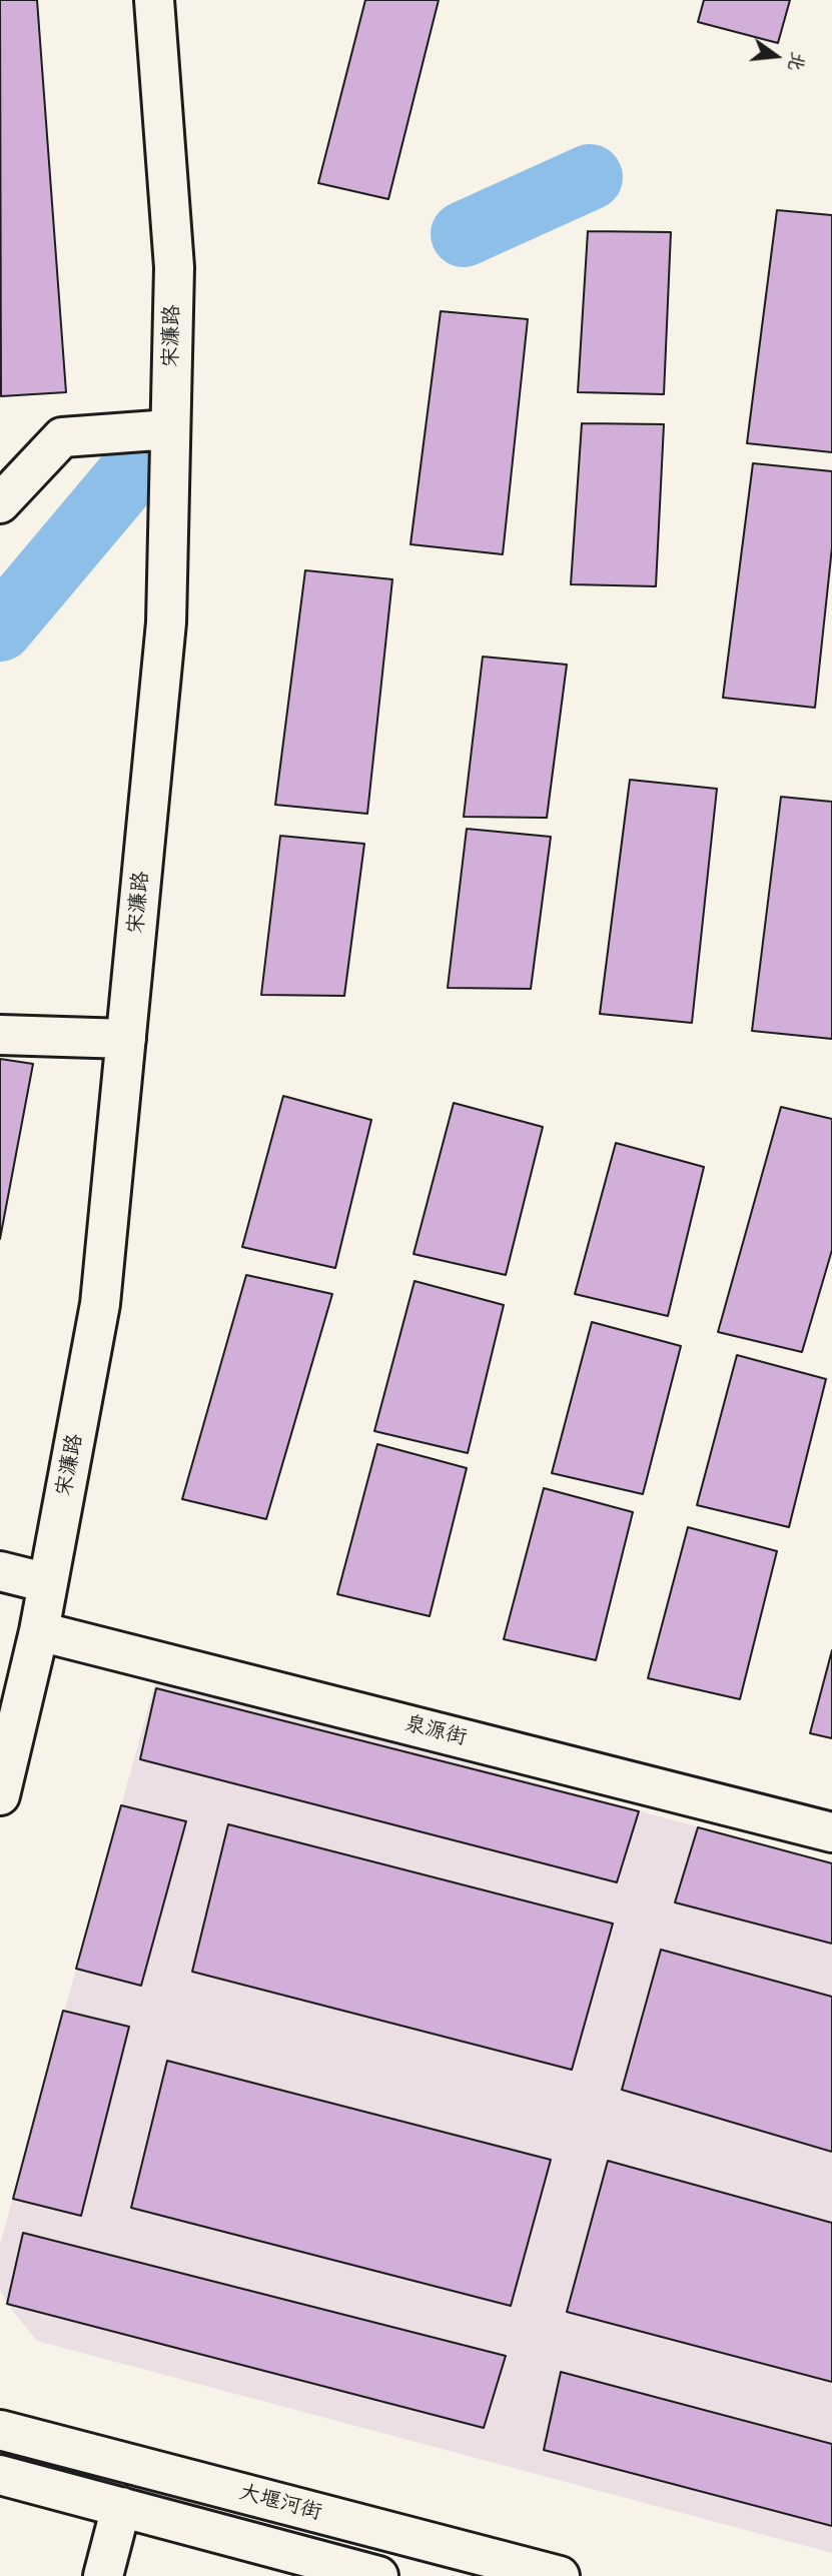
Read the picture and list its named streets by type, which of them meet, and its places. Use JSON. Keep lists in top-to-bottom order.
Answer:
{
  "streets": {
    "street": ["宋濂路", "泉源街", "大堰河街"]
  },
  "crossings": [
    ["宋濂路", "泉源街"]
  ],
  "north": "right"
}
